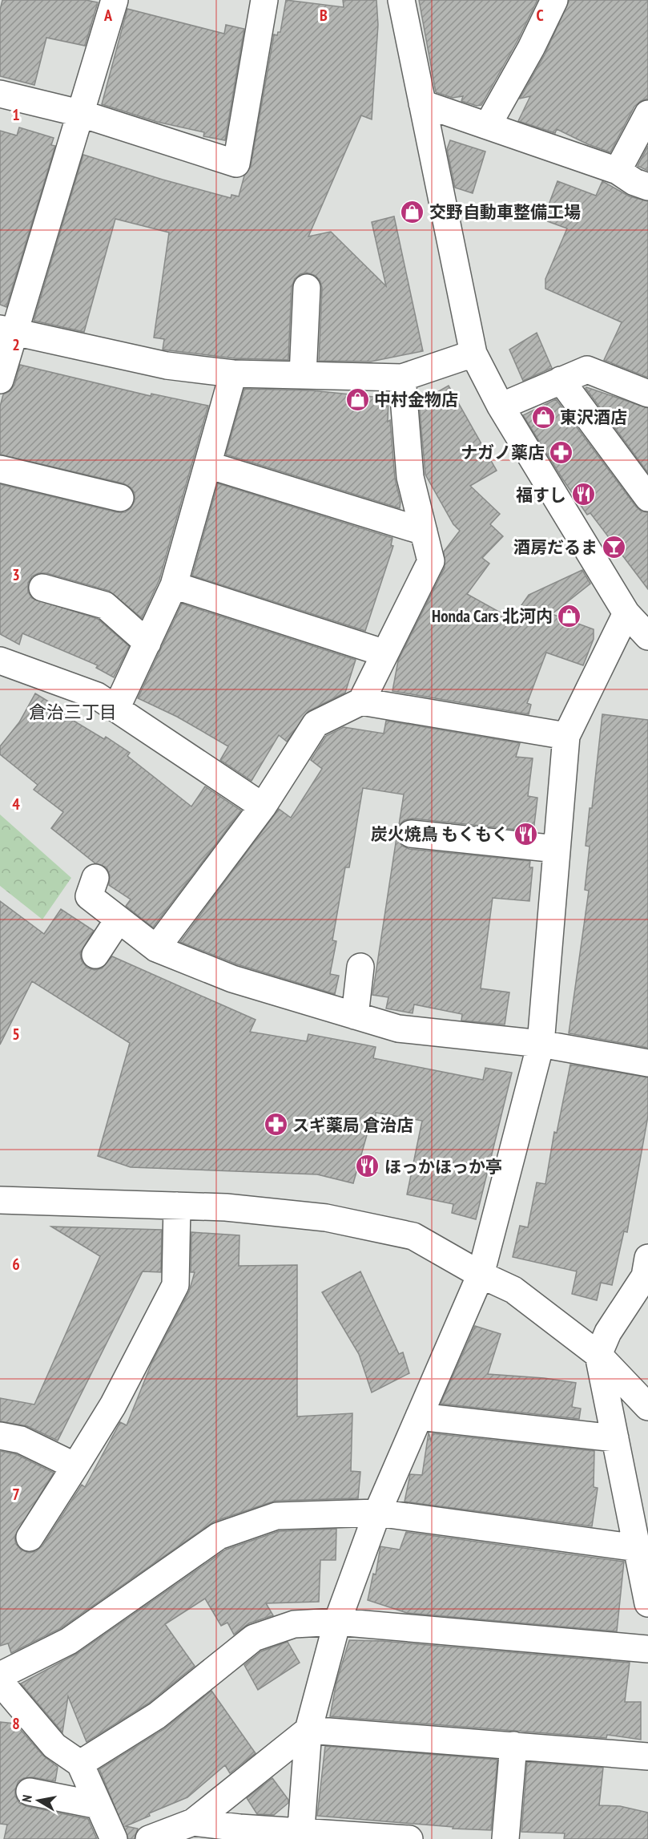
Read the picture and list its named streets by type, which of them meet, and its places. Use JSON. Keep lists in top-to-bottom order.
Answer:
{
  "districts": ["倉治三丁目"],
  "places": {
    "shop": [
      "交野自動車整備工場",
      "中村金物店",
      "東沢酒店",
      "Honda Cars 北河内"
    ],
    "pharmacy": ["ナガノ薬店", "スギ薬局 倉治店"],
    "restaurant": ["福すし", "炭火焼鳥 もくもく", "ほっかほっか亭"],
    "bar": ["酒房だるま"]
  },
  "north": "left",
  "grid": {
    "columns": ["A", "B", "C"],
    "rows": [
      "1",
      "2",
      "3",
      "4",
      "5",
      "6",
      "7",
      "8"
    ]
  }
}
